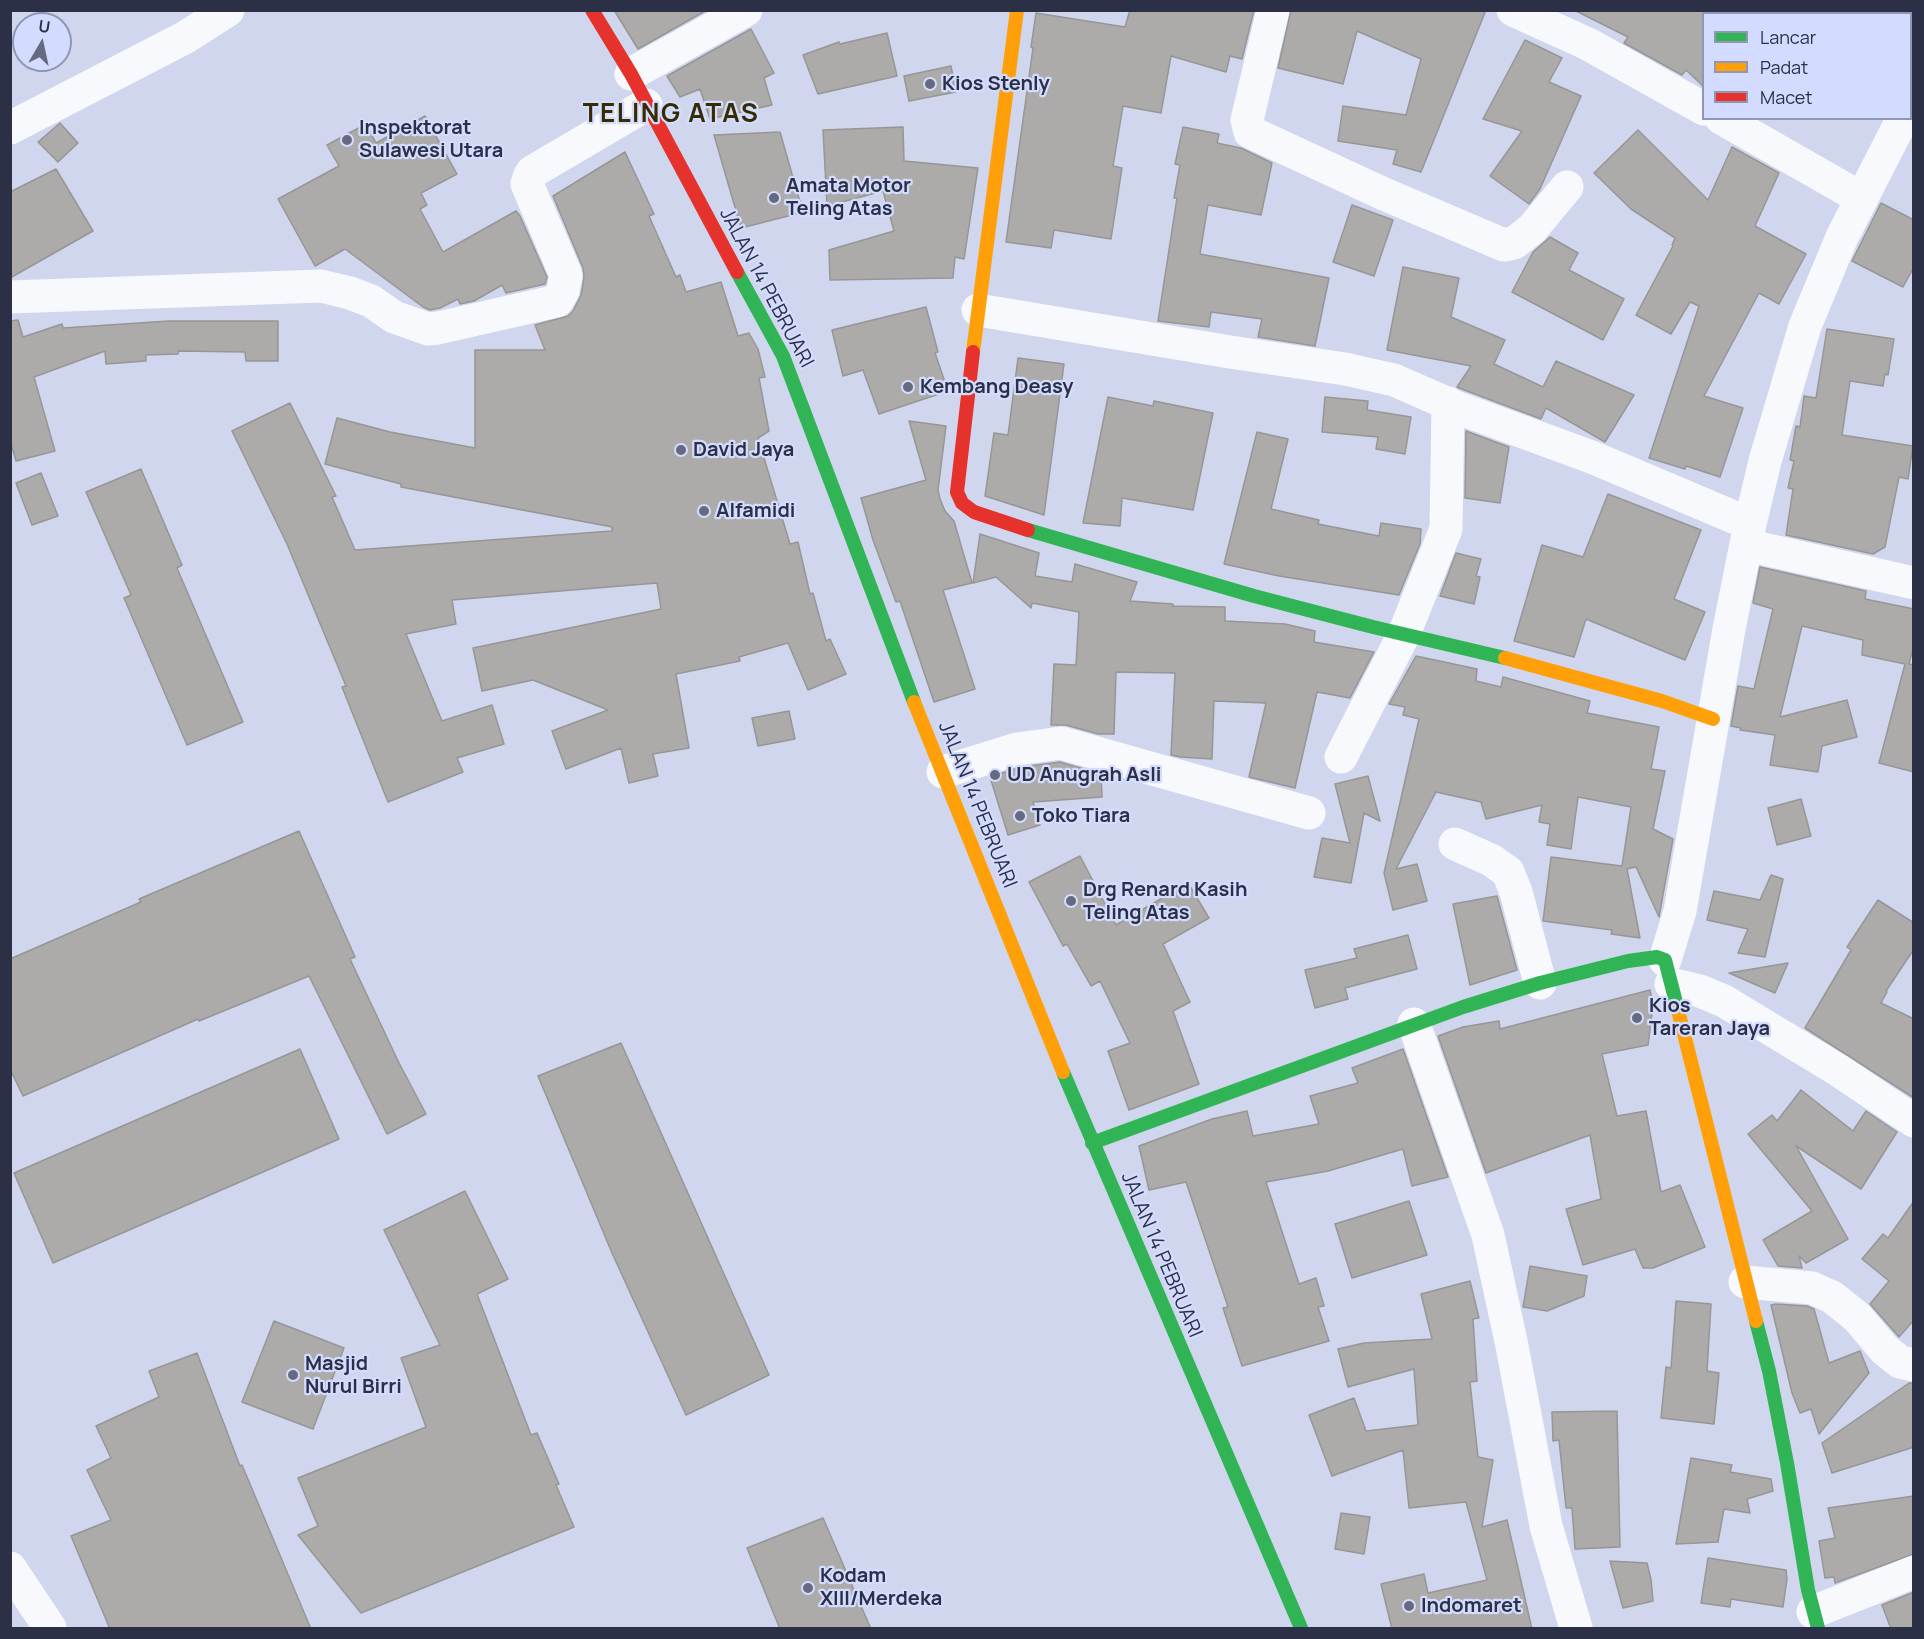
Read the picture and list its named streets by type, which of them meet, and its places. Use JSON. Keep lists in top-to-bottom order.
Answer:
{
  "streets": {
    "street": ["JALAN 14 PEBRUARI"]
  },
  "districts": ["TELING ATAS"],
  "places": [
    "Kios Stenly",
    "Inspektorat Sulawesi Utara",
    "Amata Motor Teling Atas",
    "Kembang Deasy",
    "David Jaya",
    "Alfamidi",
    "UD Anugrah Asli",
    "Toko Tiara",
    "Drg Renard Kasih Teling Atas",
    "Kios Tareran Jaya",
    "Masjid Nurul Birri",
    "Kodam XIII/Merdeka",
    "Indomaret"
  ],
  "legend": ["Lancar", "Padat", "Macet"],
  "north": "top"
}
